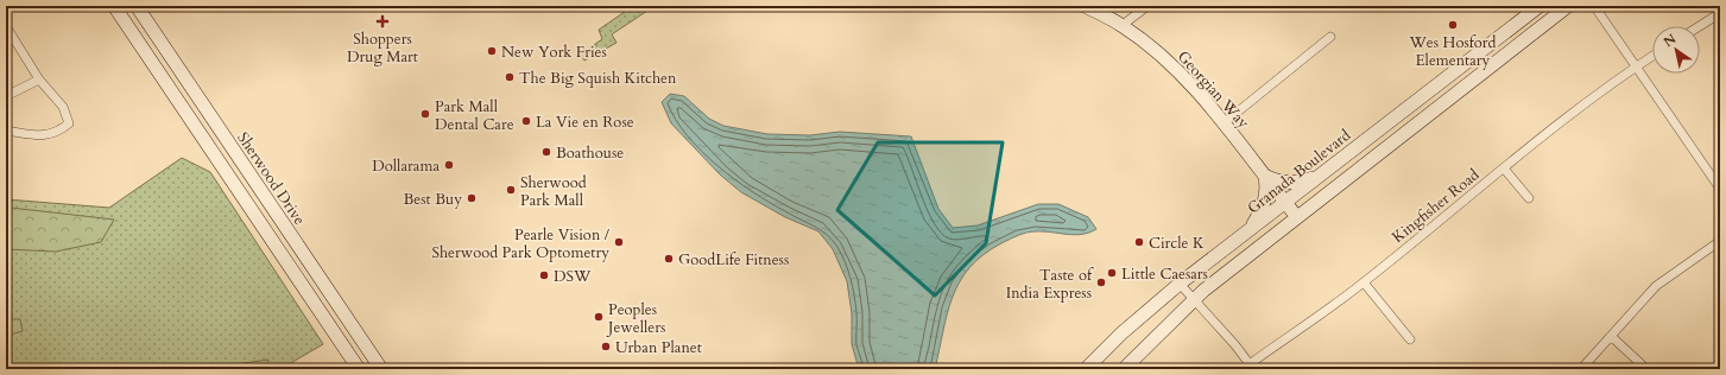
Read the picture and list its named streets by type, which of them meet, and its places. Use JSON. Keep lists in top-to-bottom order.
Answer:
{
  "streets": {
    "main road": ["Georgian Way", "Granada Boulevard", "Sherwood Drive"],
    "street": ["Kingfisher Road"]
  },
  "crossings": [
    ["Georgian Way", "Granada Boulevard"]
  ],
  "places": {
    "health": ["Shoppers Drug Mart"],
    "other": [
      "Wes Hosford Elementary",
      "New York Fries",
      "The Big Squish Kitchen",
      "Park Mall Dental Care",
      "La Vie en Rose",
      "Boathouse",
      "Dollarama",
      "Sherwood Park Mall",
      "Best Buy",
      "Pearle Vision / Sherwood Park Optometry",
      "Circle K",
      "GoodLife Fitness",
      "Little Caesars",
      "DSW",
      "Taste of India Express",
      "Peoples Jewellers",
      "Urban Planet"
    ]
  },
  "north": "top left"
}
